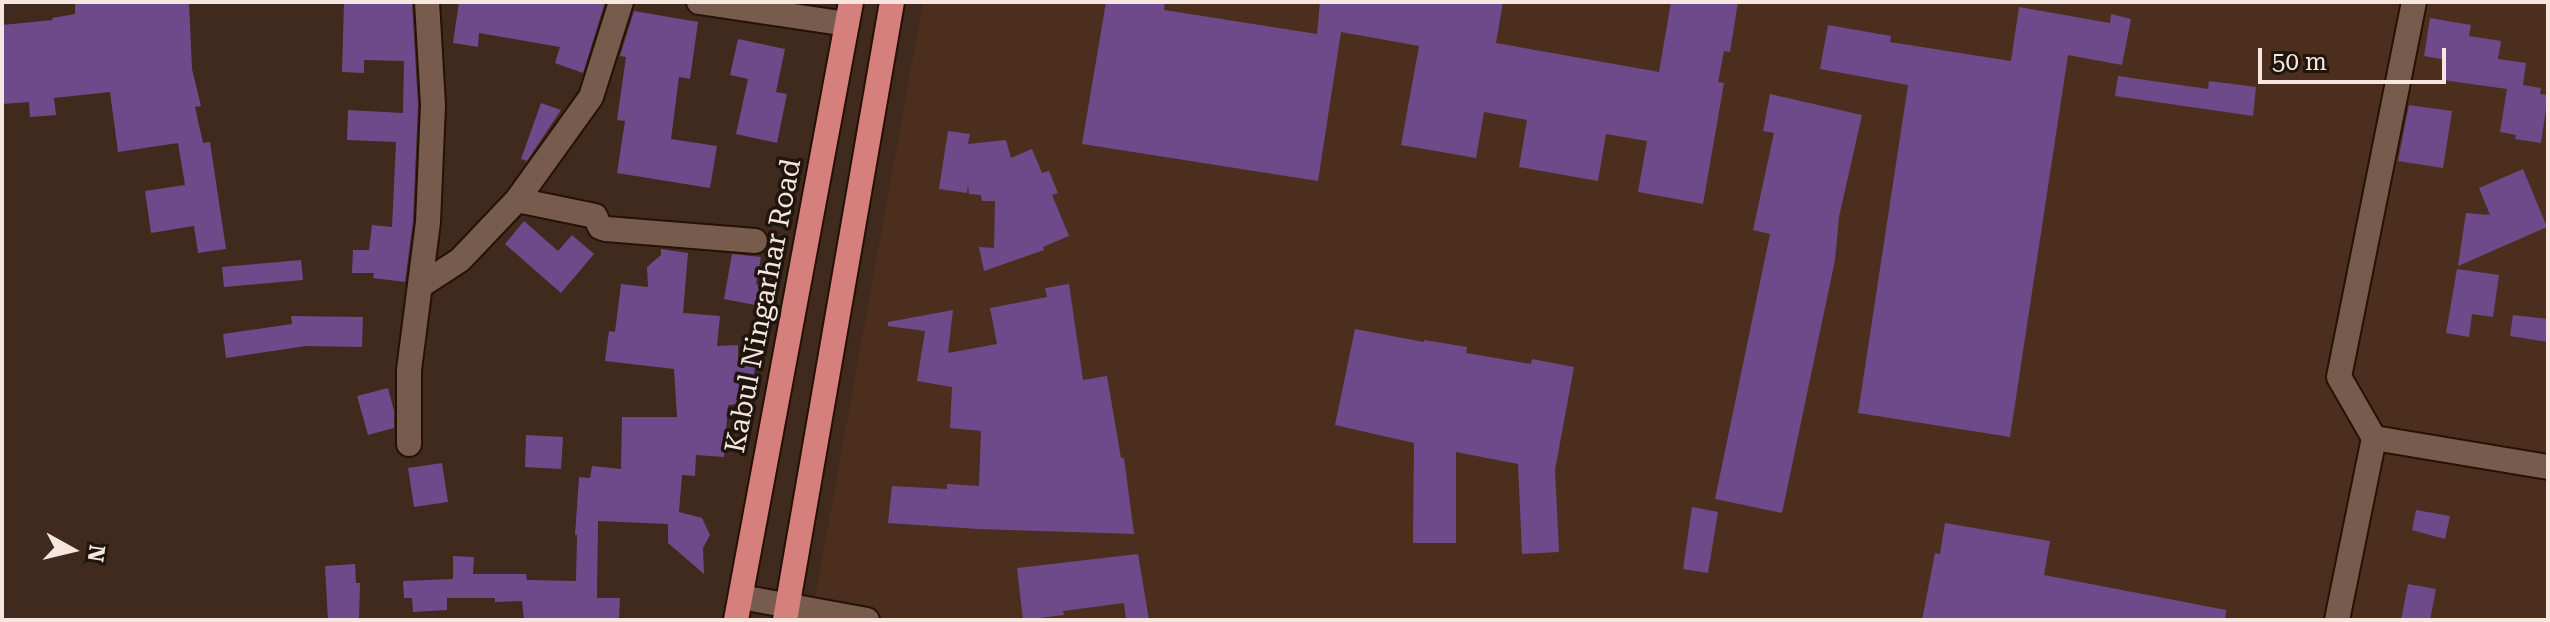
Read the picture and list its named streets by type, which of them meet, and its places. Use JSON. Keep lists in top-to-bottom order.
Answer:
{
  "streets": {
    "highway": ["Kabul Ningarhar Road"]
  },
  "scale_bar": "50 m",
  "north": "right"
}
